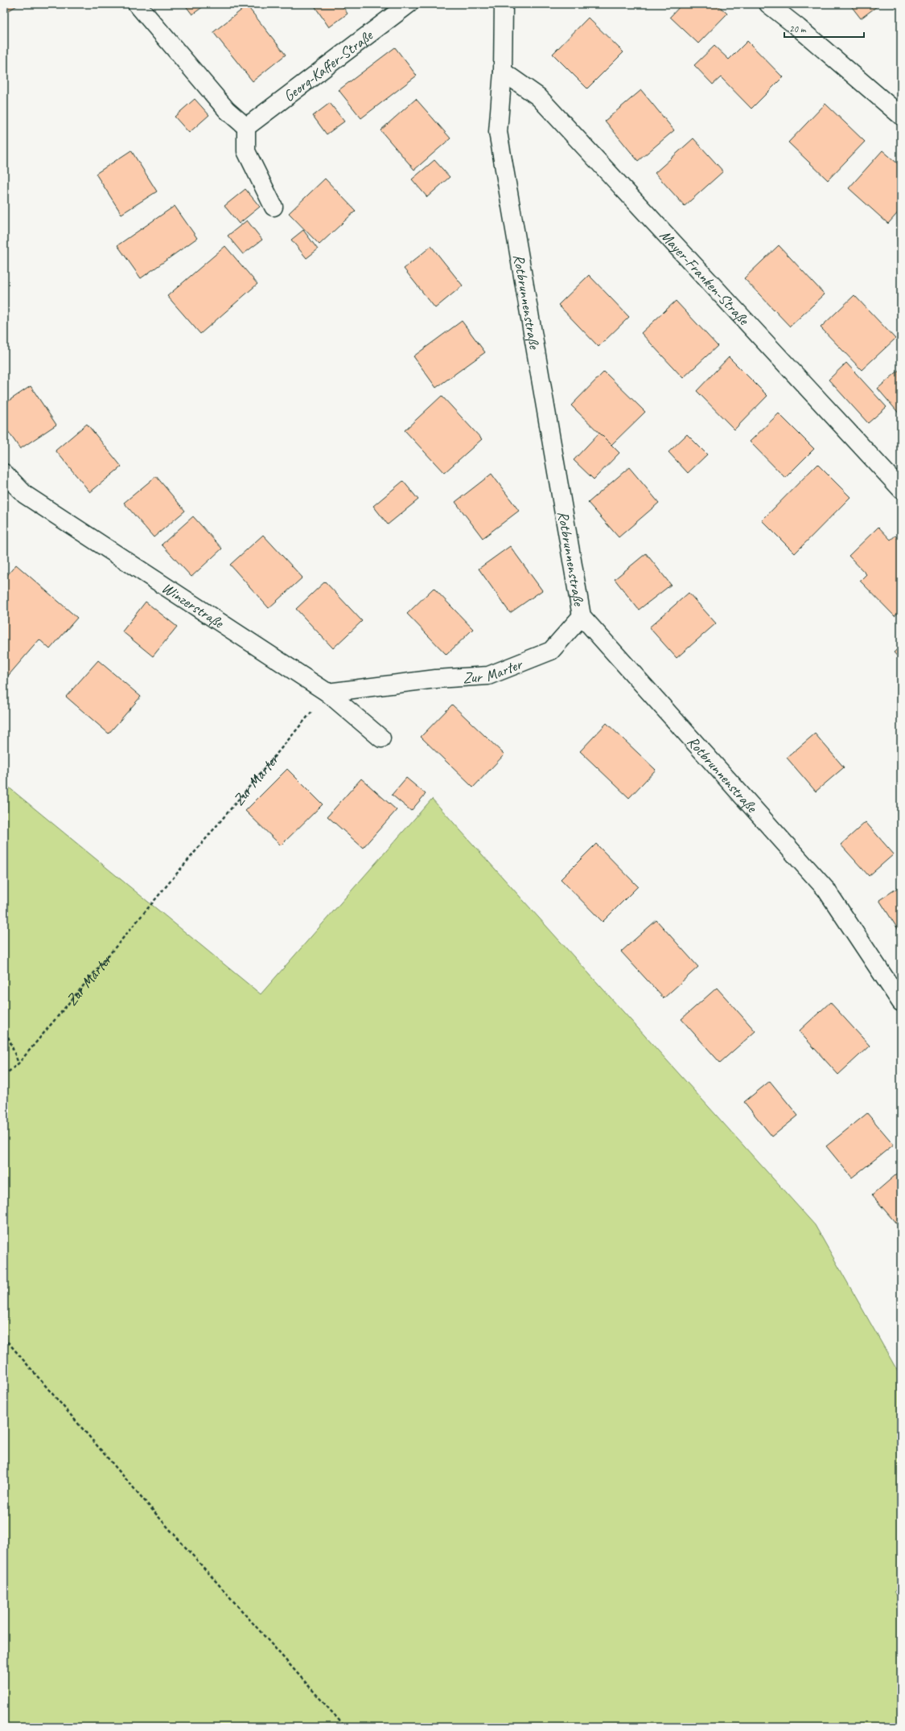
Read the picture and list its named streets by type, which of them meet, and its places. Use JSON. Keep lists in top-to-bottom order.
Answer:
{
  "streets": {
    "street": [
      "Georg-Kaffer-Straße",
      "Mayer-Franken-Straße",
      "Rotbrunnenstraße",
      "Winzerstraße",
      "Zur Marter"
    ]
  },
  "crossings": [
    ["Mayer-Franken-Straße", "Rotbrunnenstraße"],
    ["Rotbrunnenstraße", "Zur Marter"],
    ["Winzerstraße", "Zur Marter"]
  ],
  "scale_bar": "20 m"
}
